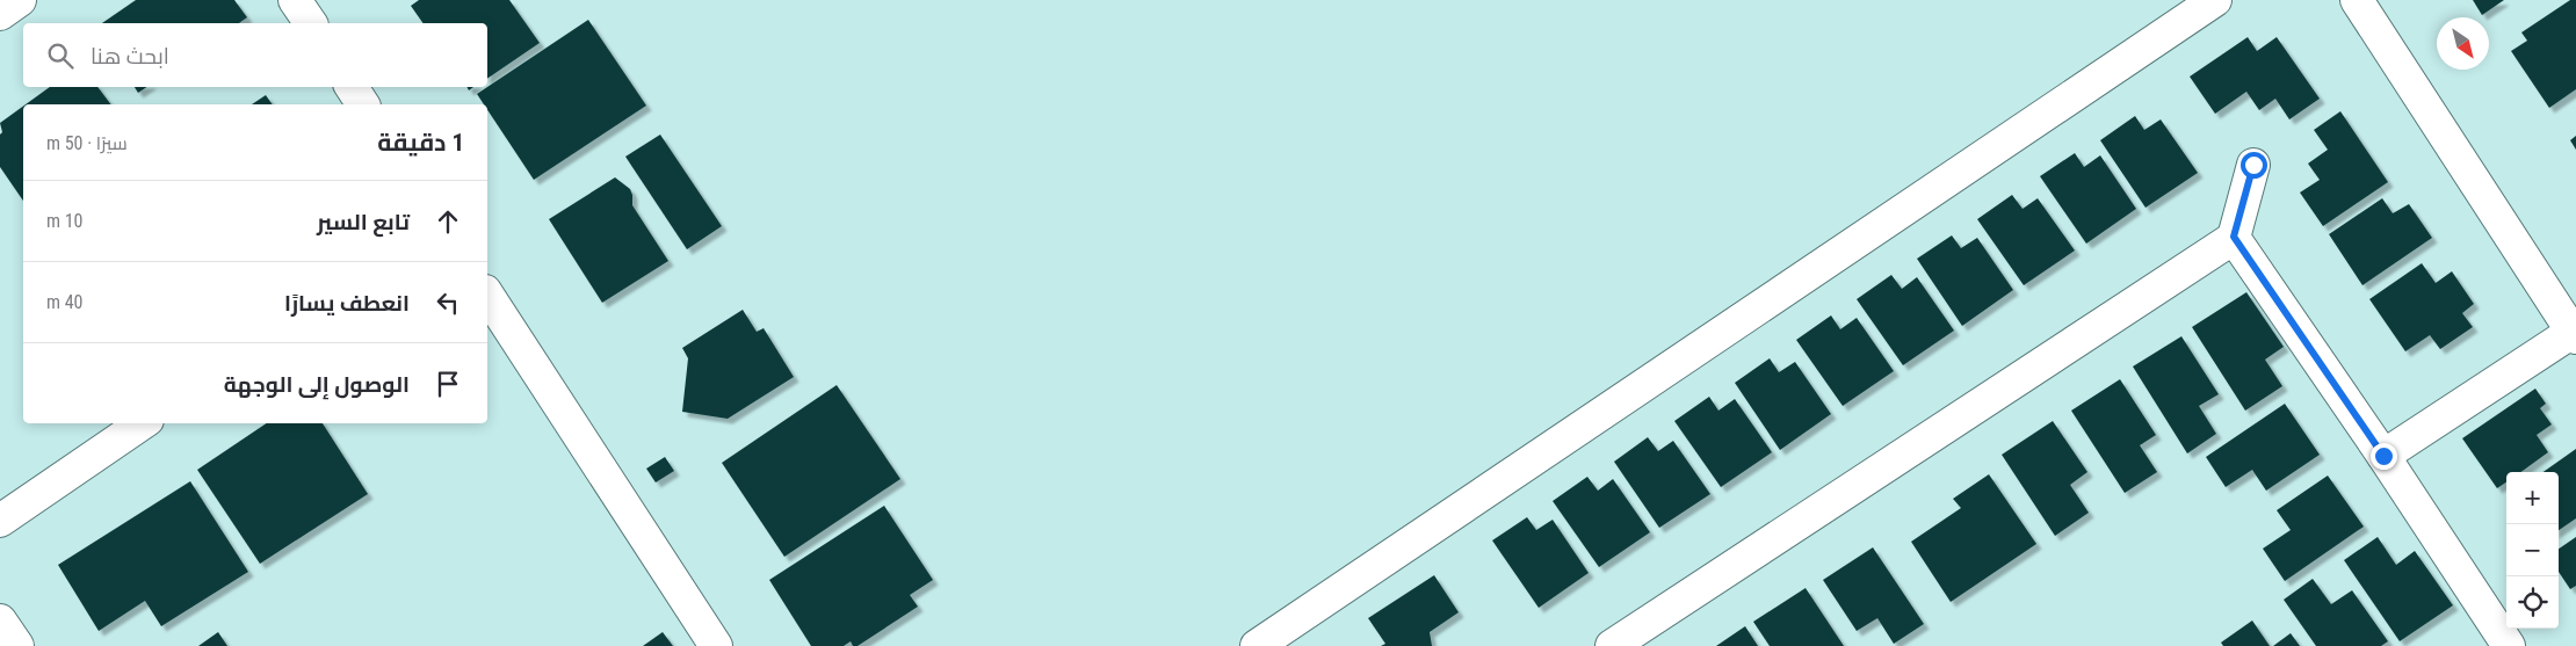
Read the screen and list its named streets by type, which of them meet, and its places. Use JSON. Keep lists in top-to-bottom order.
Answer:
{
  "north": "bottom right",
  "page": {
    "search": "ابحث هنا",
    "heading": ["1 دقيقة", "سيرًا · 50 m"],
    "list": [
      ["تابع السير", "10 m"],
      ["انعطف يسارًا", "40 m"],
      "الوصول إلى الوجهة"
    ],
    "map_buttons": ["+", "−"]
  }
}
